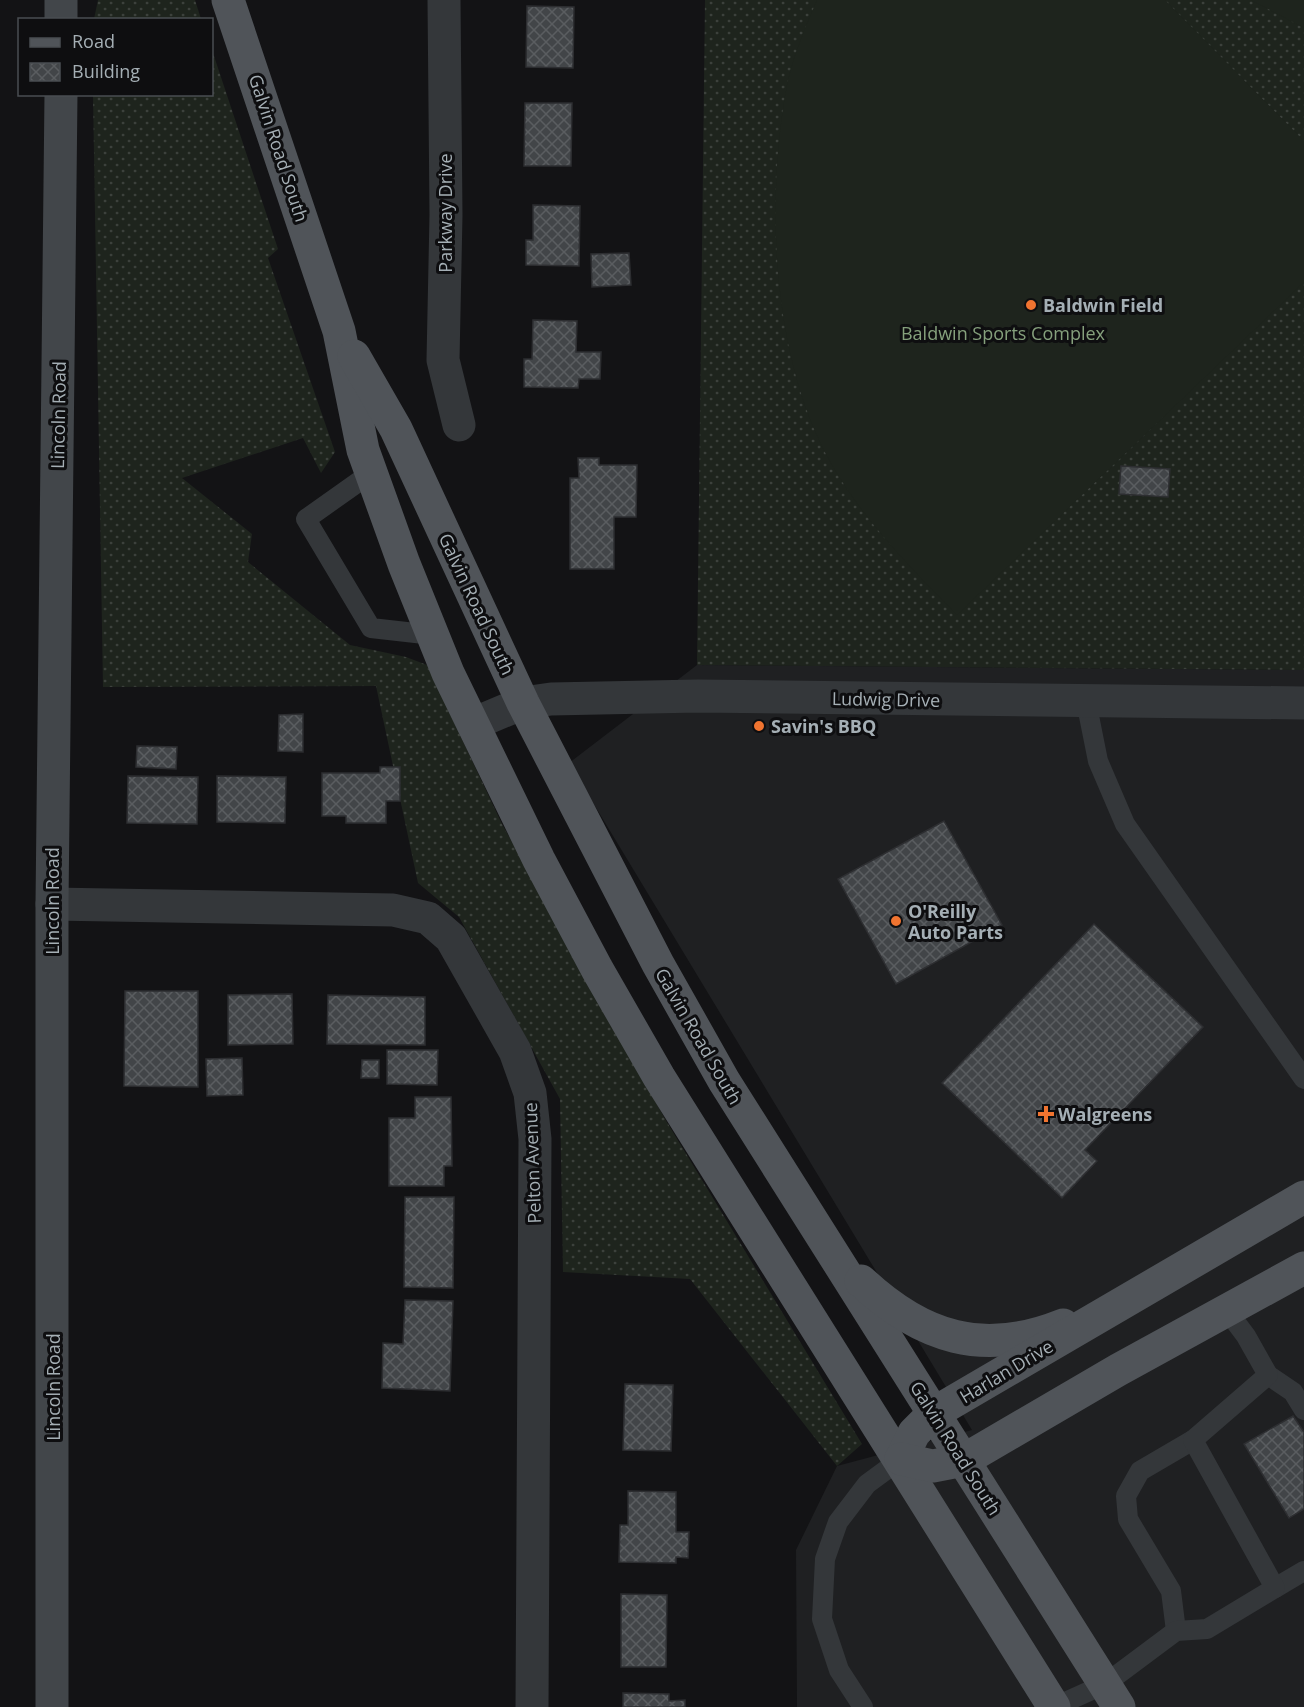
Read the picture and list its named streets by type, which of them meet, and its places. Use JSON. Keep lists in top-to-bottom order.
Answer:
{
  "streets": {
    "main road": ["Galvin Road South", "Lincoln Road", "Harlan Drive"],
    "street": ["Parkway Drive", "Ludwig Drive", "Pelton Avenue"]
  },
  "crossings": [
    ["Galvin Road South", "Ludwig Drive"],
    ["Galvin Road South", "Harlan Drive"],
    ["Lincoln Road", "Pelton Avenue"]
  ],
  "parks": ["Baldwin Sports Complex"],
  "places": {
    "other": ["Baldwin Field", "Savin's BBQ", "O'Reilly Auto Parts"],
    "health": ["Walgreens"]
  },
  "legend": ["Road", "Building"]
}
